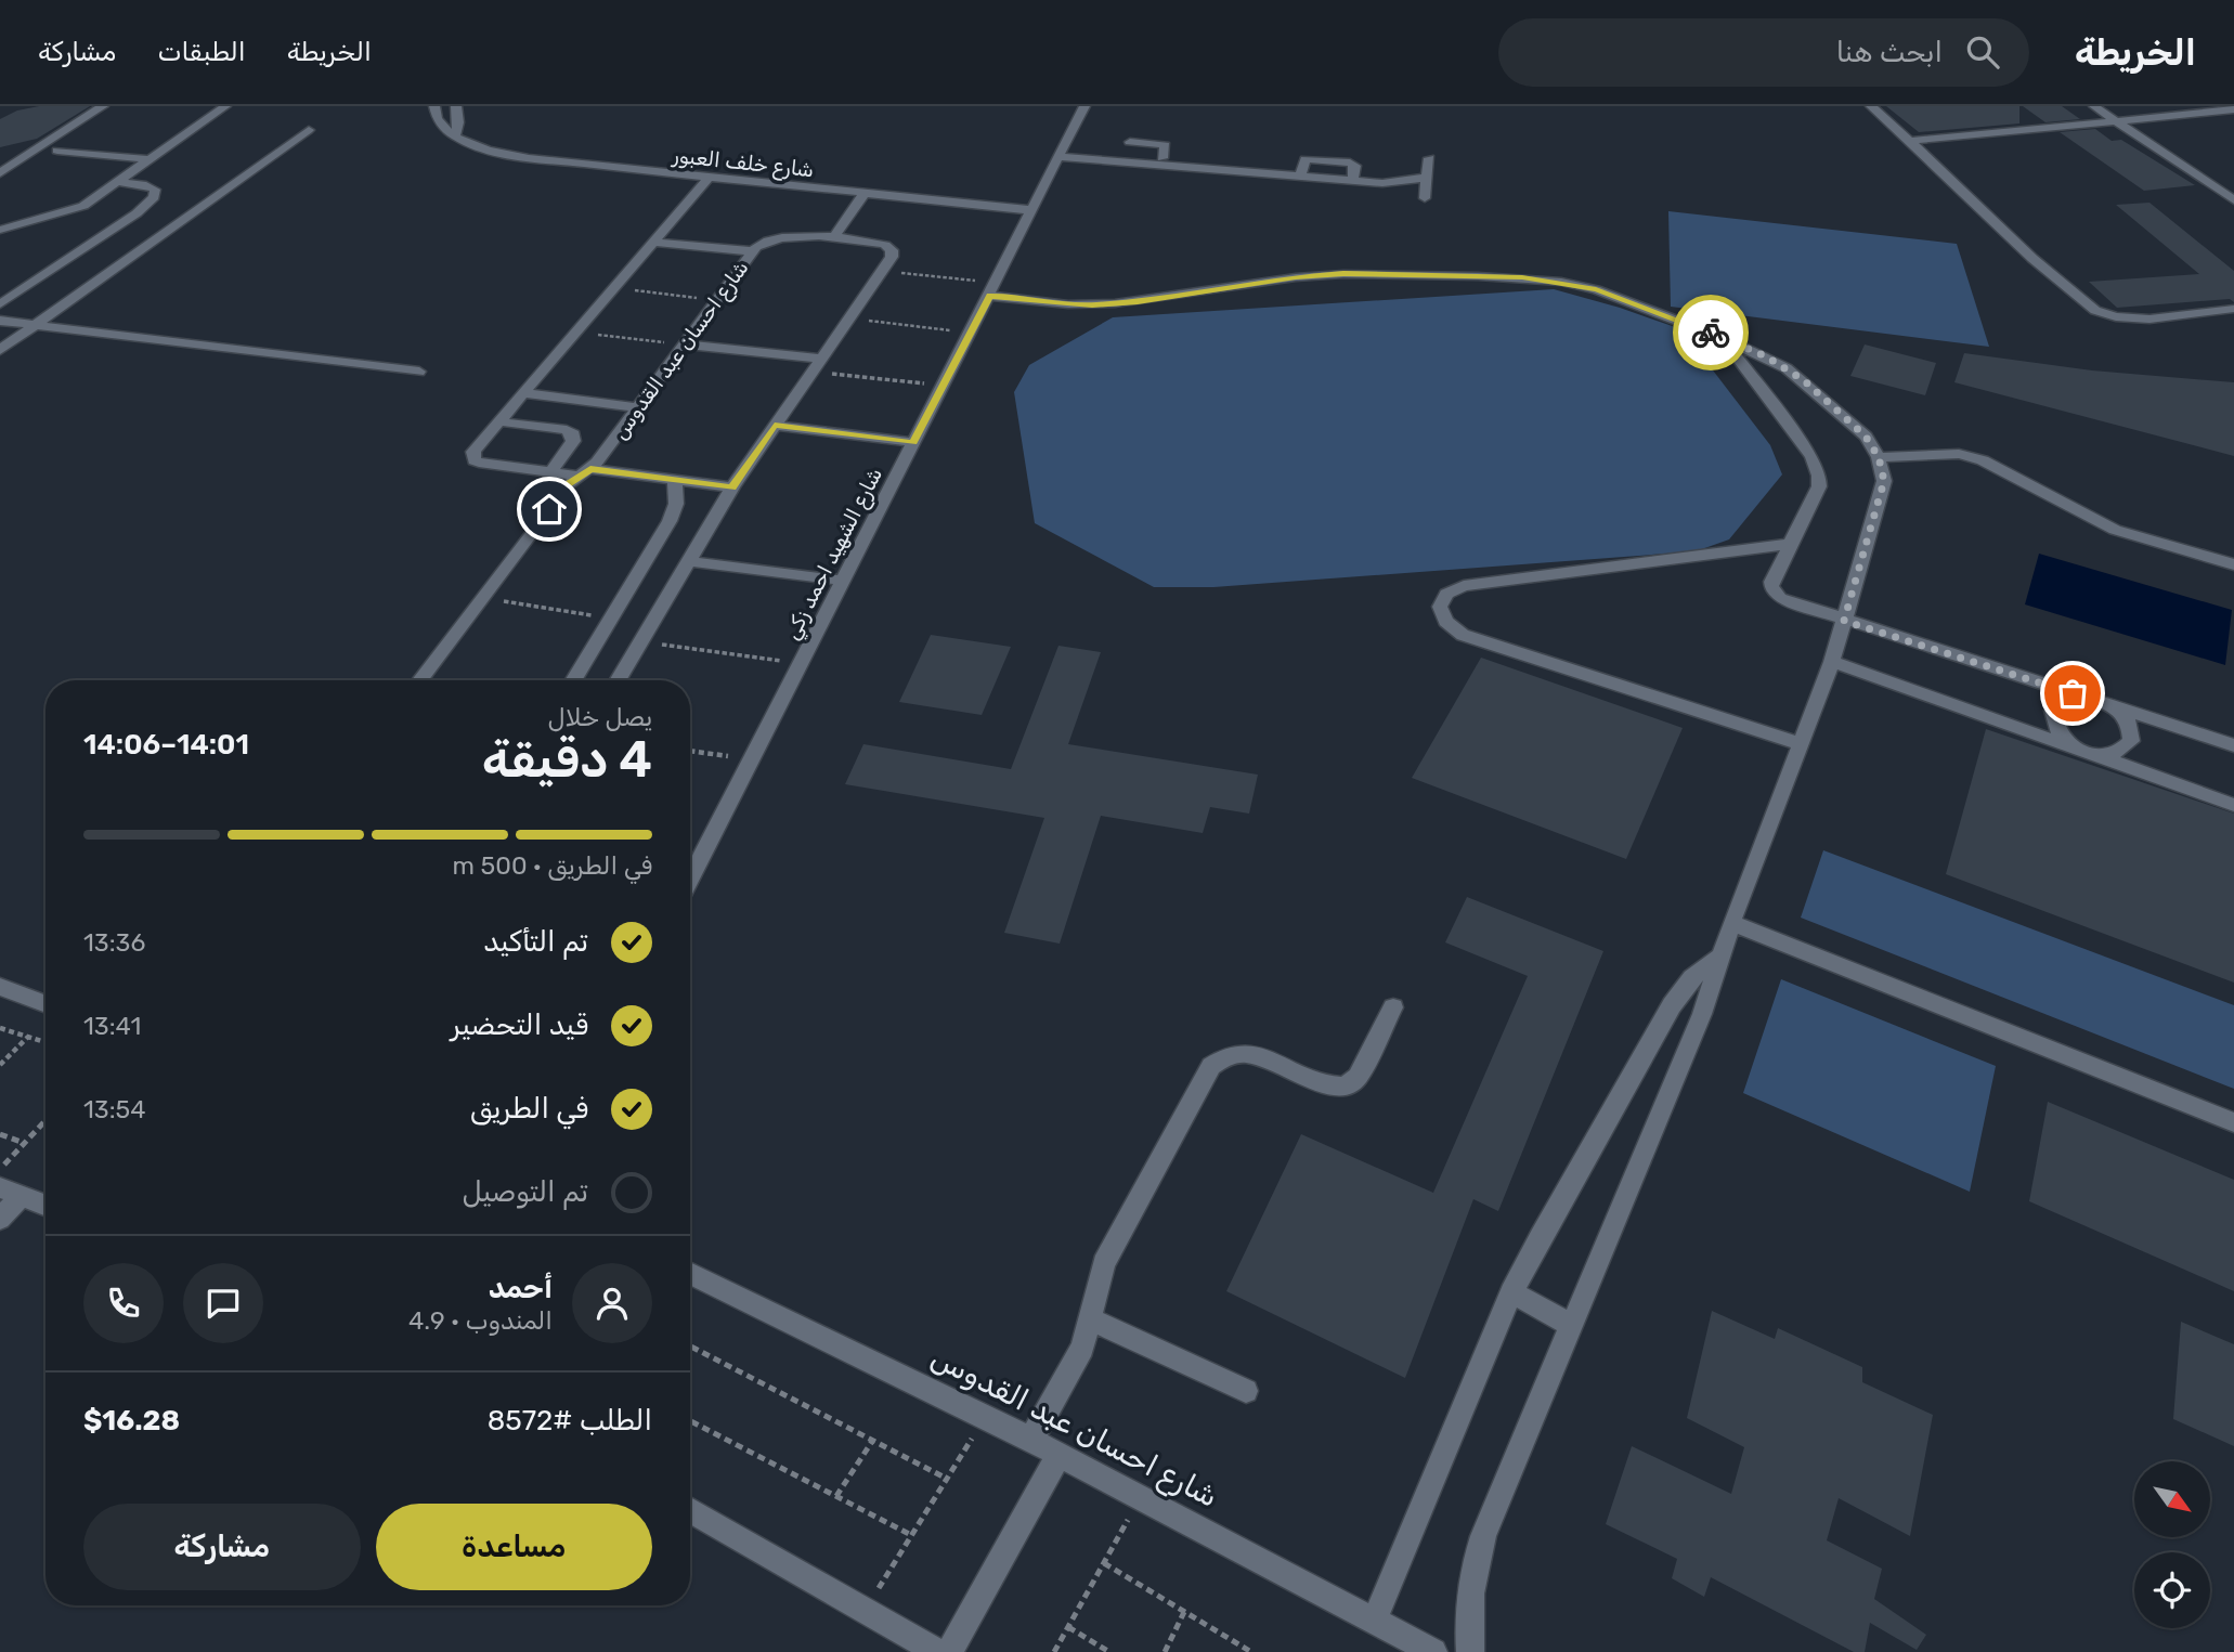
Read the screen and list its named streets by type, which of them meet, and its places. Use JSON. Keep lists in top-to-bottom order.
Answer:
{
  "streets": {
    "street": ["شارع خلف العبور", "شارع احسان عبد القدوس", "شارع الشهيد احمد زكي"]
  },
  "crossings": [
    ["شارع خلف العبور", "شارع الشهيد احمد زكي"]
  ],
  "north": "bottom right",
  "page": {
    "header": "الخريطة",
    "search": "ابحث هنا",
    "nav": ["الخريطة", "الطبقات", "مشاركة"],
    "heading": ["4 دقيقة", "يصل خلال", "14:01–14:06"],
    "panel": [
      "أحمد",
      "المندوب · 4.9",
      "الطلب #8572",
      "$16.28"
    ],
    "bar": "في الطريق · 500 m",
    "list": [
      ["تم التأكيد", "13:36"],
      ["قيد التحضير", "13:41"],
      ["في الطريق", "13:54"],
      "تم التوصيل"
    ],
    "buttons": ["مساعدة", "مشاركة"]
  }
}
